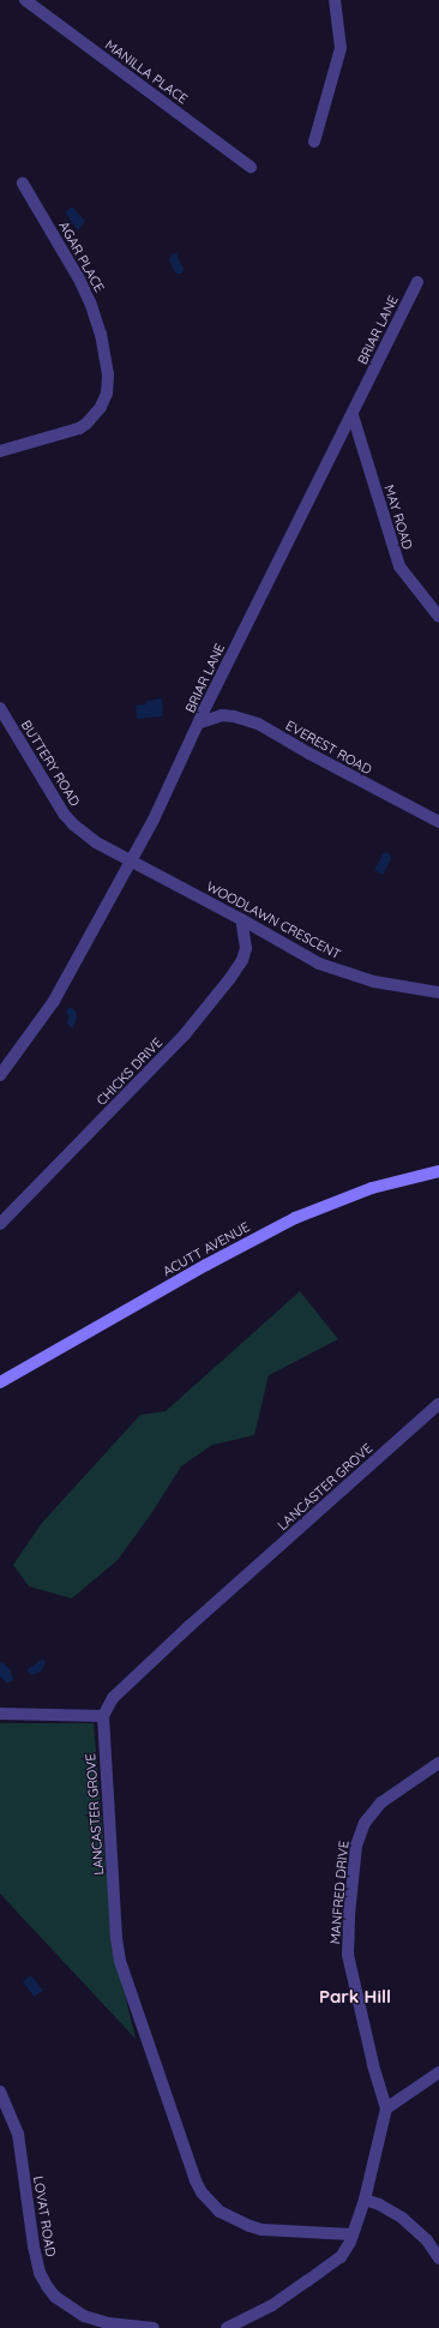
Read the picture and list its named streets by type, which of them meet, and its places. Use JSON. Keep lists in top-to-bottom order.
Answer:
{
  "streets": {
    "street": [
      "MANILLA PLACE",
      "AGAR PLACE",
      "BRIAR LANE",
      "MAY ROAD",
      "EVEREST ROAD",
      "BUTTERY ROAD",
      "WOODLAWN CRESCENT",
      "CHICKS DRIVE",
      "ACUTT AVENUE",
      "LANCASTER GROVE",
      "MANFRED DRIVE",
      "LOVAT ROAD"
    ]
  },
  "crossings": [
    ["BRIAR LANE", "MAY ROAD"],
    ["BRIAR LANE", "EVEREST ROAD"],
    ["BRIAR LANE", "BUTTERY ROAD"],
    ["BRIAR LANE", "WOODLAWN CRESCENT"],
    ["BUTTERY ROAD", "WOODLAWN CRESCENT"],
    ["WOODLAWN CRESCENT", "CHICKS DRIVE"],
    ["LANCASTER GROVE", "MANFRED DRIVE"]
  ],
  "districts": ["Park Hill"]
}
